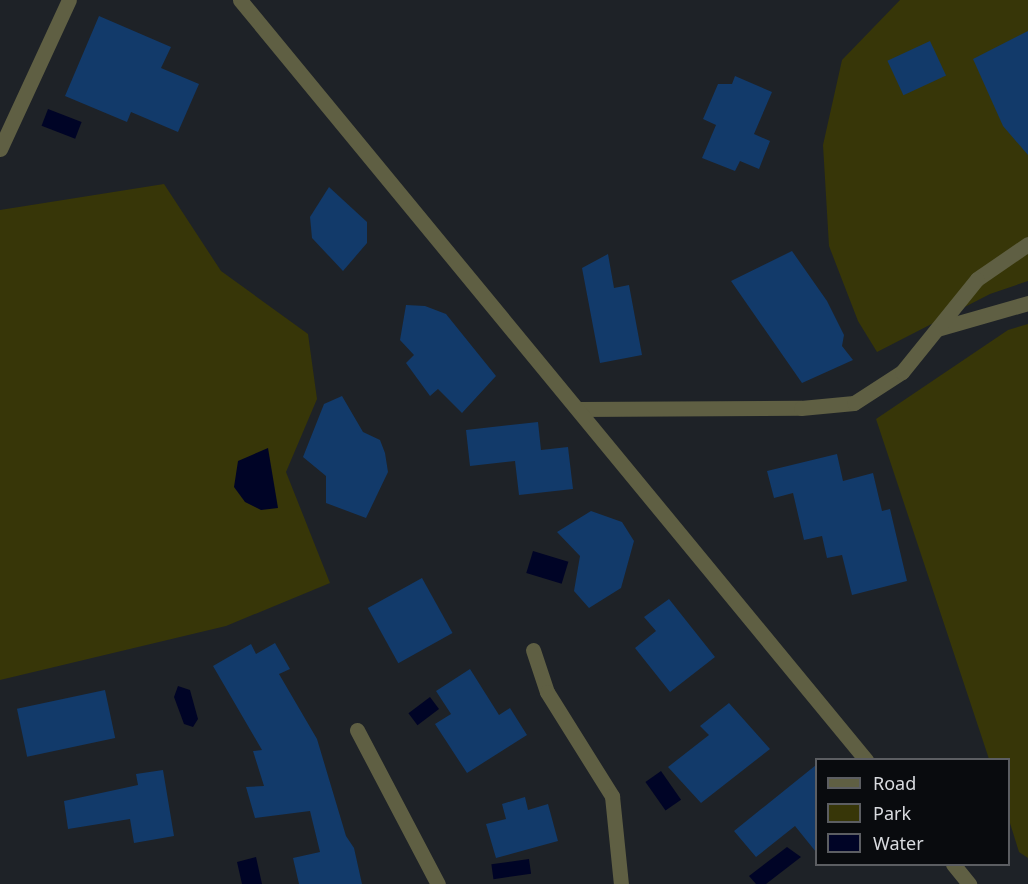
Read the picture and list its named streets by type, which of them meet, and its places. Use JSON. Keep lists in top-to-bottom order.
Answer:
{
  "legend": ["Road", "Park", "Water"]
}
